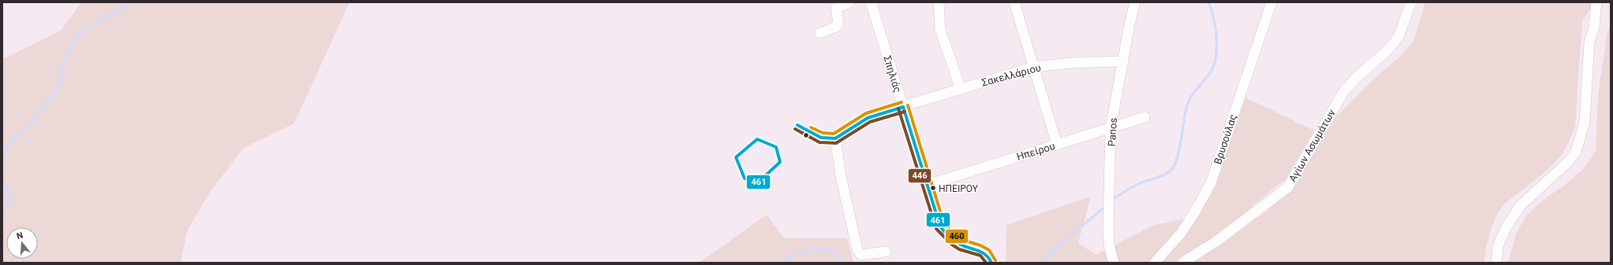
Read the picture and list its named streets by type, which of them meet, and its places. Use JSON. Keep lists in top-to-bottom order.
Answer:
{
  "streets": {
    "street": [
      "Σπηλιάς",
      "Σακελλάριου",
      "Panos",
      "Βρυσούλας",
      "Αγίων Ασωμάτων",
      "Ηπείρου"
    ]
  },
  "crossings": [
    ["Σπηλιάς", "Σακελλάριου"],
    ["Σπηλιάς", "Ηπείρου"],
    ["Σακελλάριου", "Panos"],
    ["Panos", "Ηπείρου"]
  ],
  "places": ["ΗΠΕΙΡΟΥ"],
  "lines": ["transit line 460", "transit line 461", "transit line 446"],
  "north": "top"
}
